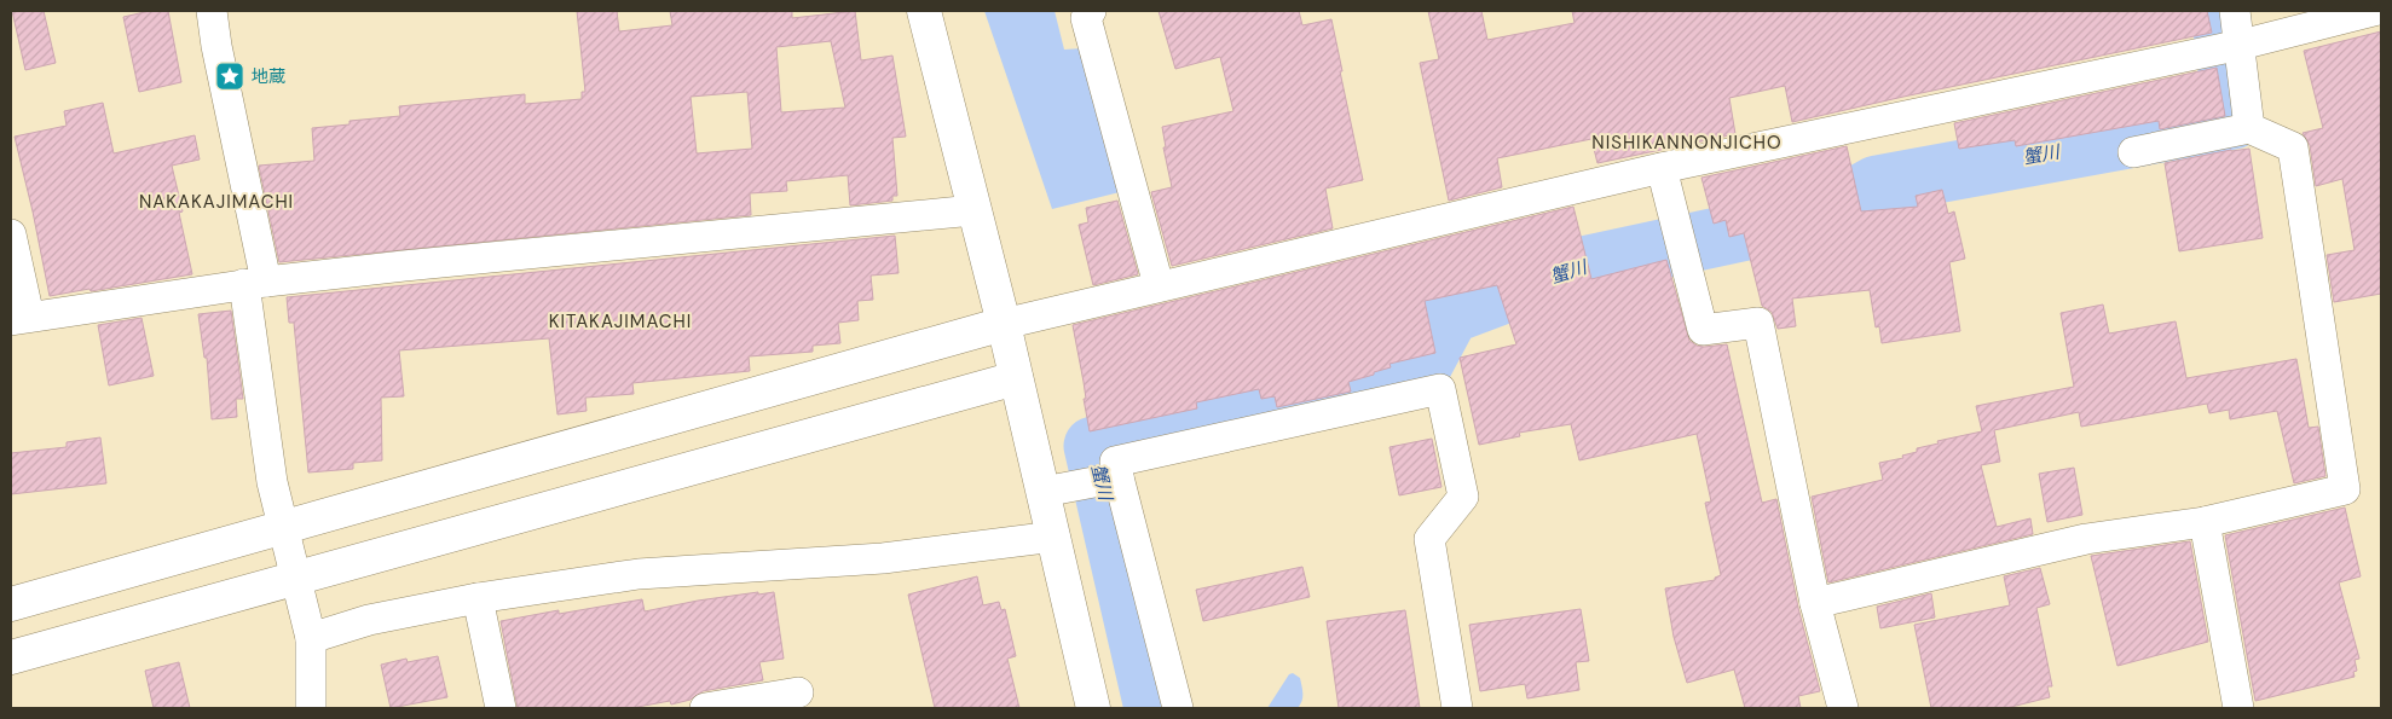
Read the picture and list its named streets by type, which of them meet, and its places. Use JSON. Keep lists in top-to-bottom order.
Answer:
{
  "districts": ["NISHIKANNONJICHO", "NAKAKAJIMACHI", "KITAKAJIMACHI"],
  "water": ["蟹川"],
  "places": {
    "place": ["地蔵"]
  }
}
